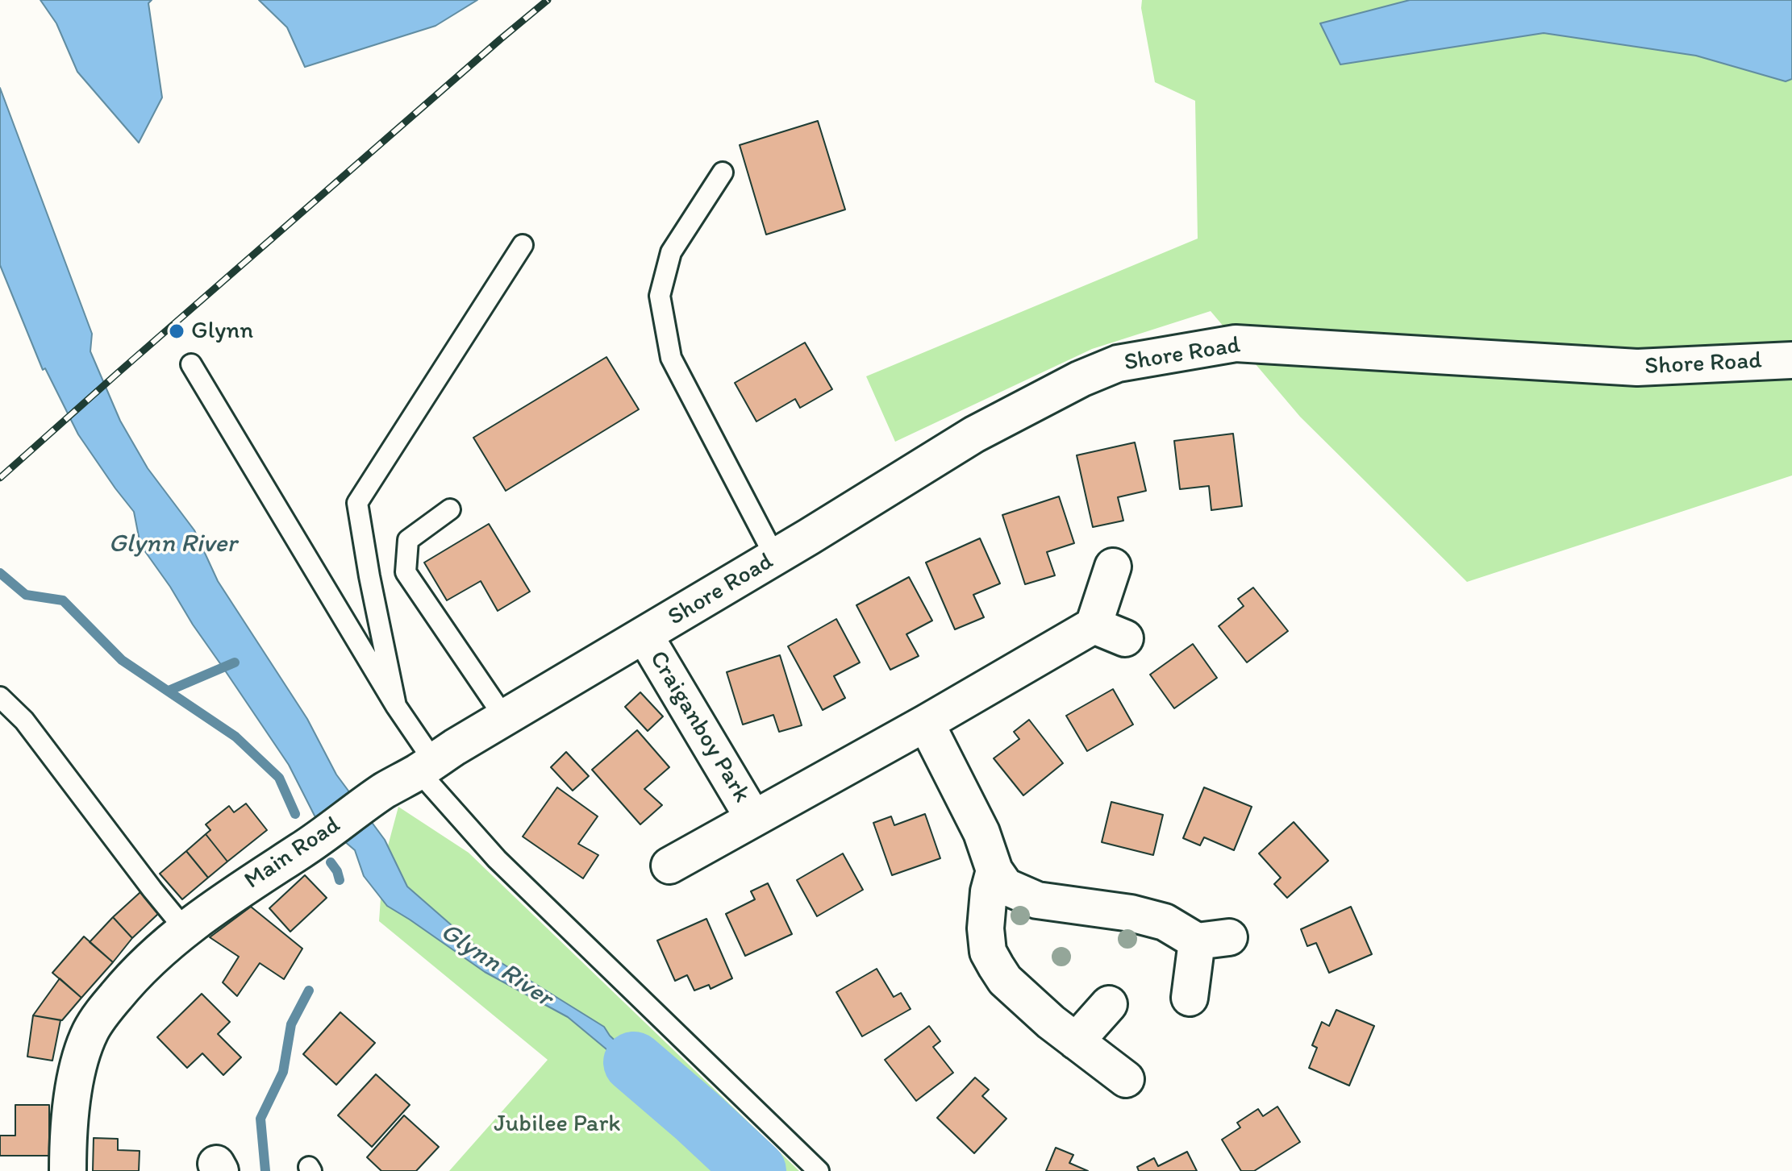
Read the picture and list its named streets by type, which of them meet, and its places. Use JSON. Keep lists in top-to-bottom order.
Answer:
{
  "streets": {
    "main road": ["Shore Road", "Craiganboy Park", "Main Road"]
  },
  "crossings": [
    ["Shore Road", "Craiganboy Park"],
    ["Shore Road", "Main Road"],
    ["Craiganboy Park", "Main Road"]
  ],
  "water": ["Glynn River"],
  "parks": ["Jubilee Park"],
  "places": ["Glynn"]
}
